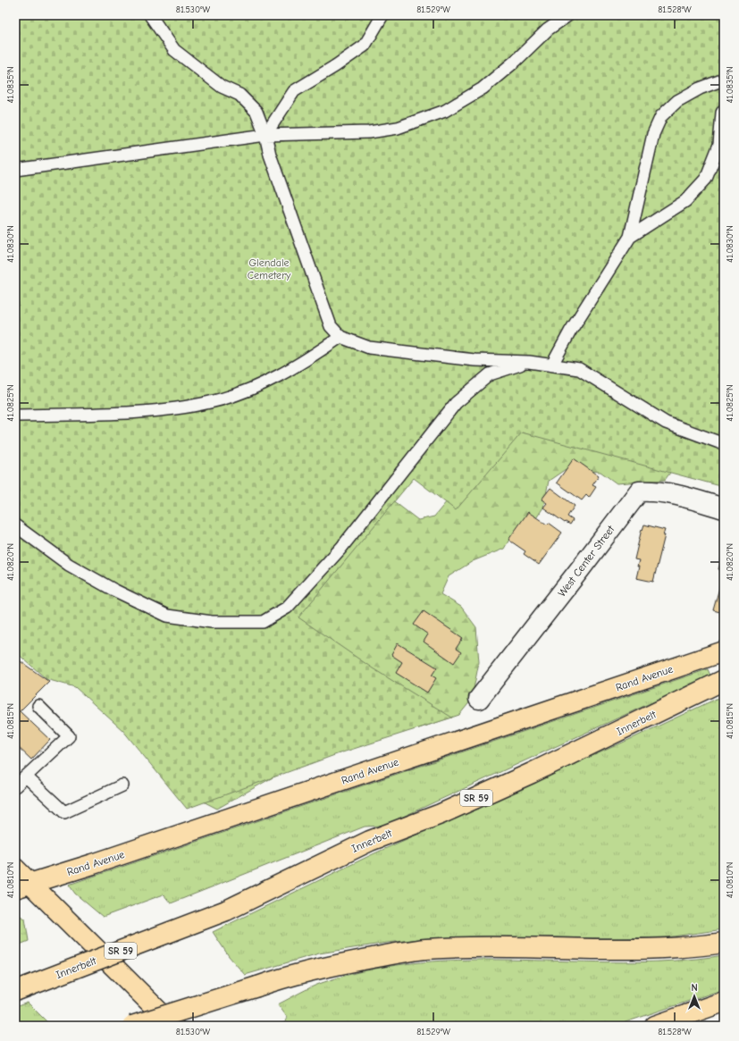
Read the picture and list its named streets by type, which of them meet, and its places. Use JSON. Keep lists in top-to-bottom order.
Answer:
{
  "streets": {
    "main road": ["Rand Avenue", "Innerbelt", "SR 59"],
    "street": ["West Center Street"]
  },
  "parks": ["Glendale Cemetery"],
  "north": "top",
  "coordinates": [
    "81.530°W",
    "81.529°W",
    "81.528°W",
    "41.0835°N",
    "41.0830°N",
    "41.0825°N",
    "41.0820°N",
    "41.0815°N",
    "41.0810°N"
  ]
}
